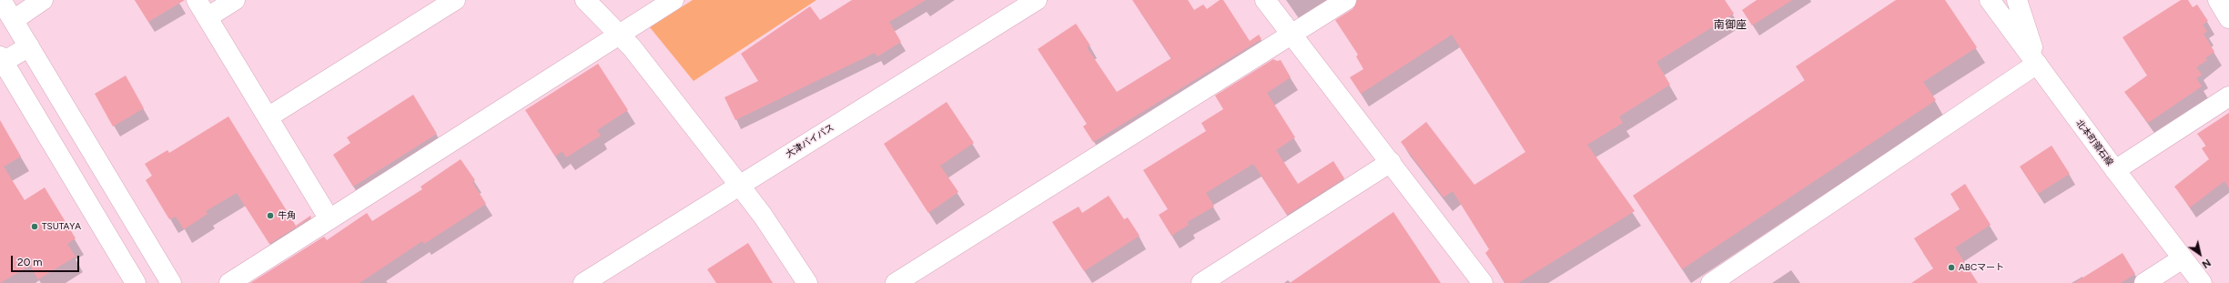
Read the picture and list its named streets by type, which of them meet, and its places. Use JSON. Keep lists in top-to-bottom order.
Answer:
{
  "streets": {
    "street": ["大津バイパス", "北本町領石線"]
  },
  "districts": ["南御座"],
  "places": ["牛角", "TSUTAYA", "ABCマート"],
  "scale_bar": "20 m",
  "north": "bottom right"
}
